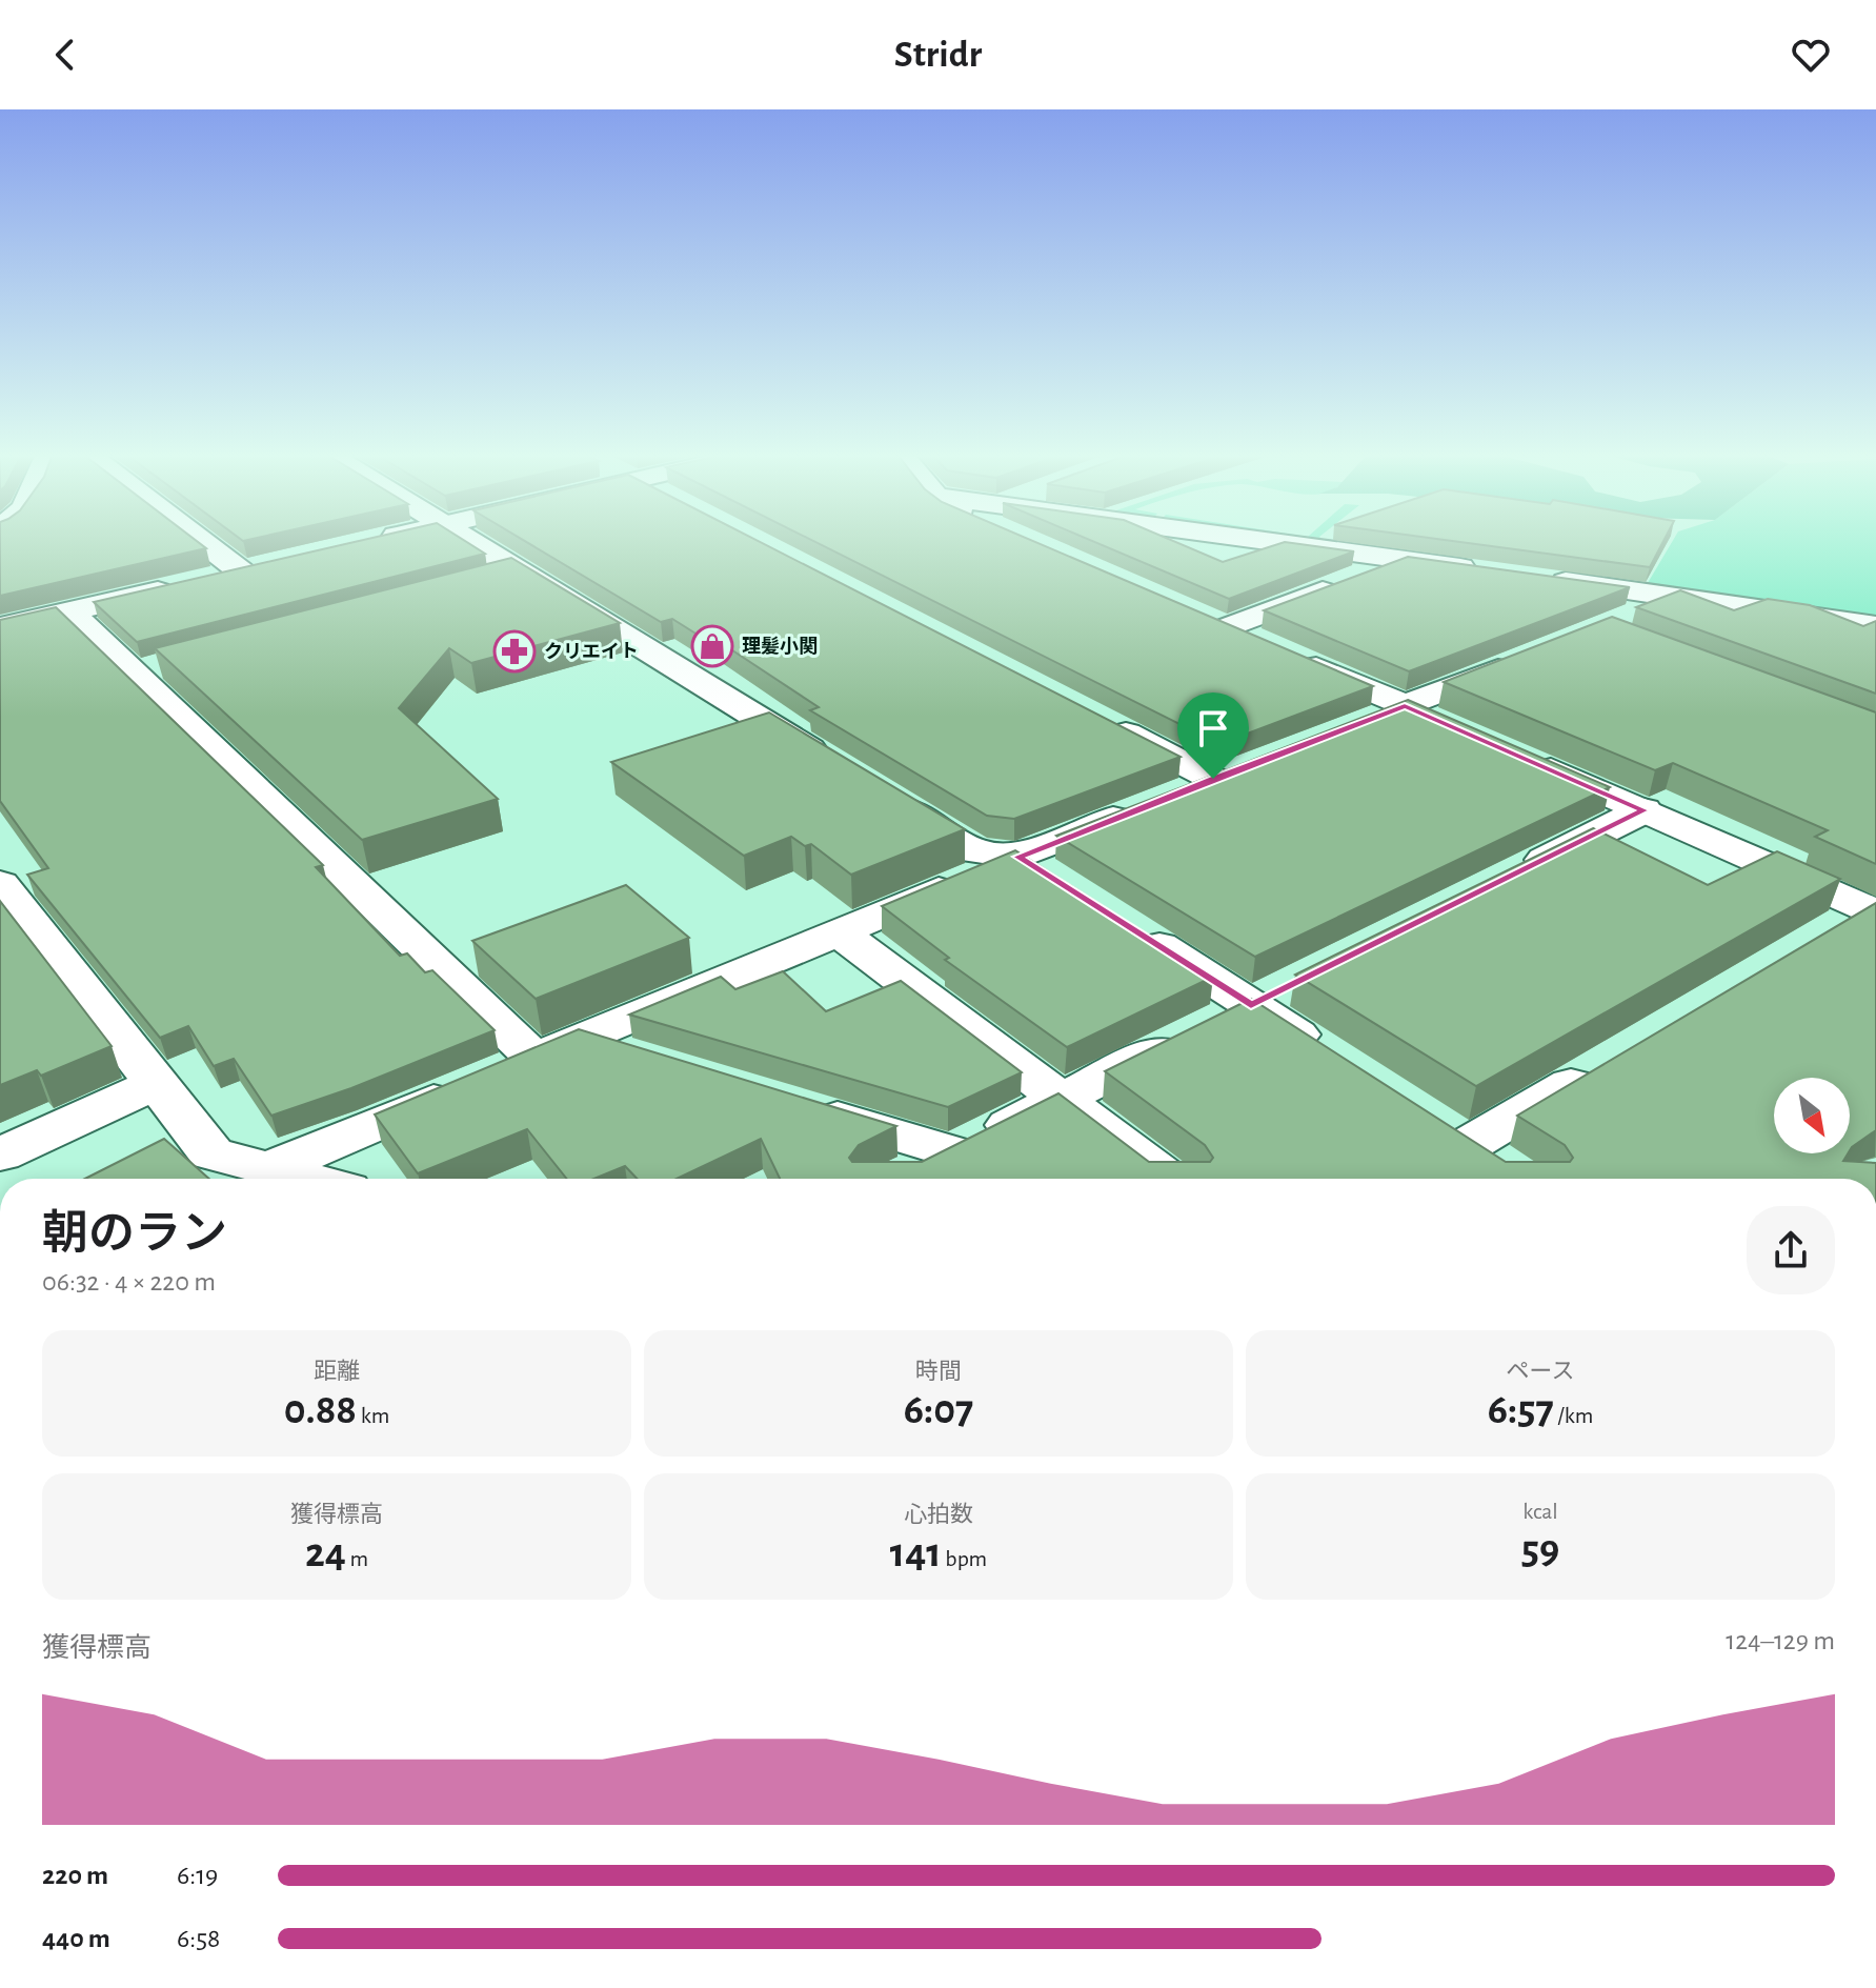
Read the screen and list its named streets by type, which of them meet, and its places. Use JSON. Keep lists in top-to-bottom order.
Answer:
{
  "places": {
    "shop": ["理髪小関"],
    "pharmacy": ["クリエイト"]
  },
  "north": "bottom right",
  "page": {
    "header": "Stridr",
    "heading": ["朝のラン", "06:32 · 4 × 220 m"],
    "stats": [
      ["距離", "0.88 km"],
      ["時間", "6:07"],
      ["ペース", "6:57 /km"],
      ["獲得標高", "24 m"],
      ["心拍数", "141 bpm"],
      ["kcal", "59"]
    ],
    "chart": ["獲得標高", "124–129 m"],
    "list": [
      {
        "name": "220 m",
        "note": "6:19"
      },
      {
        "name": "440 m",
        "note": "6:58"
      }
    ]
  }
}
